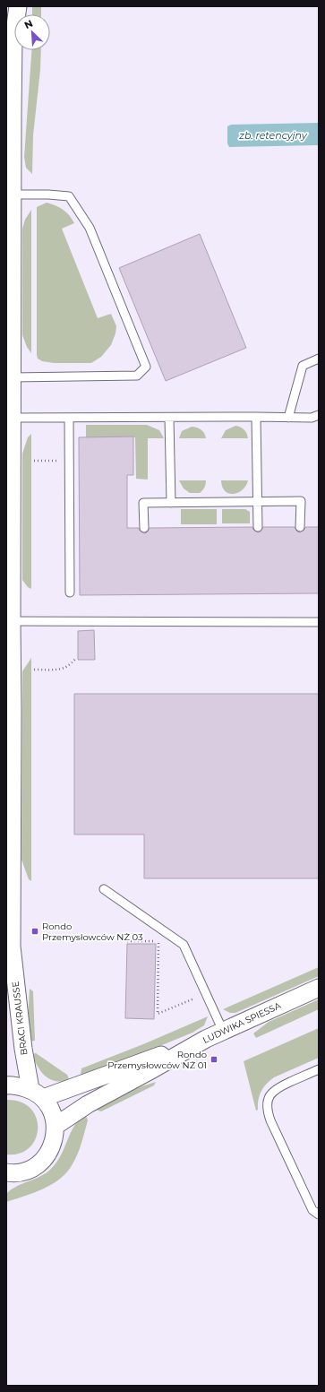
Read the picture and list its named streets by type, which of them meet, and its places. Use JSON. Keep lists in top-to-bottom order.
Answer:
{
  "streets": {
    "street": ["BRACI KRAUSSE", "LUDWIKA SPIESSA"]
  },
  "water": ["zb. retencyjny"],
  "places": {
    "transit": ["Rondo Przemysłowców NŻ 03", "Rondo Przemysłowców NŻ 01"]
  },
  "north": "top left"
}
